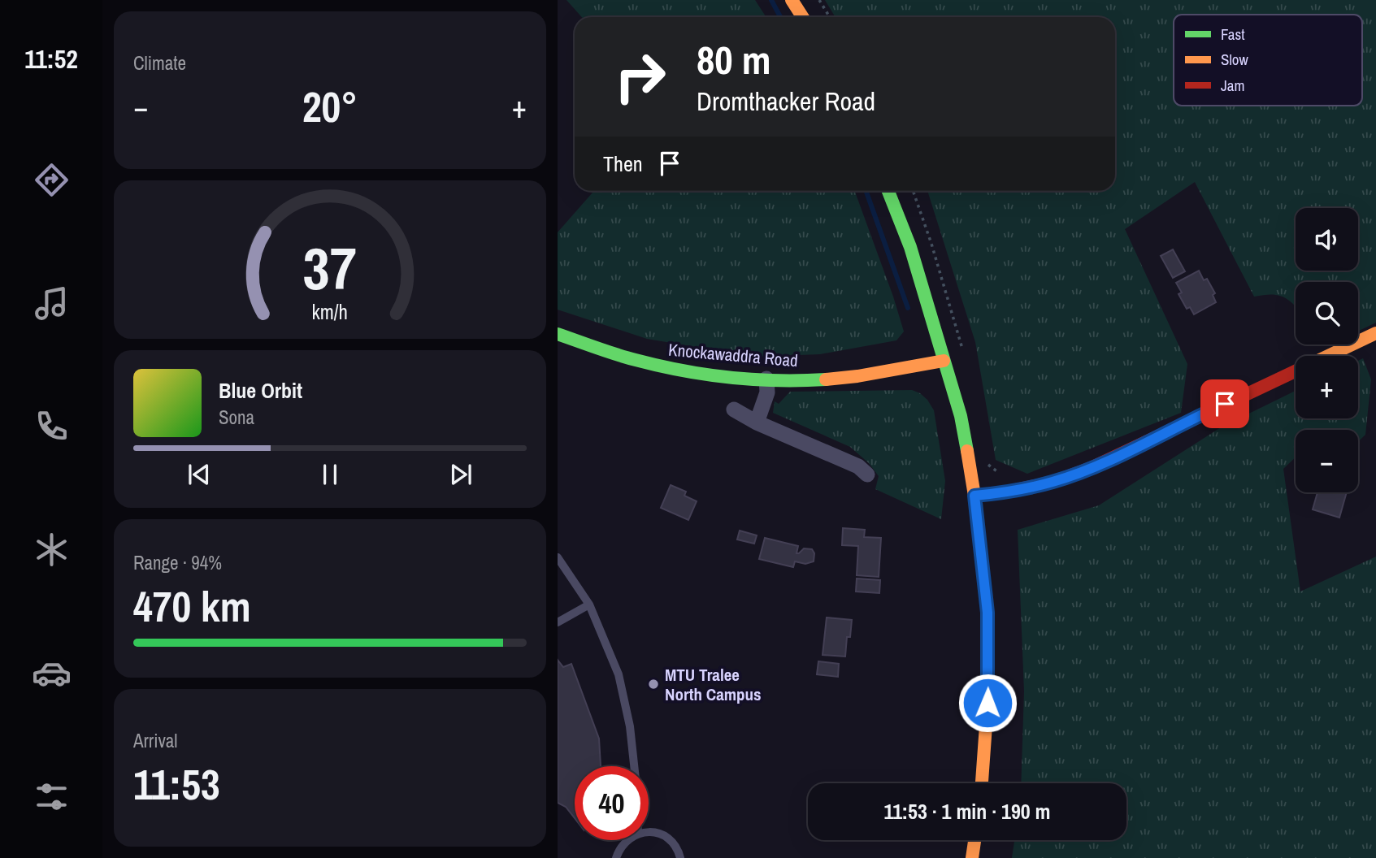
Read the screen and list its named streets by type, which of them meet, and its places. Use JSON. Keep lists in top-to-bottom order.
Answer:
{
  "streets": {
    "street": ["Knockawaddra Road"]
  },
  "places": ["MTU Tralee North Campus"],
  "legend": ["Fast", "Slow", "Jam"],
  "page": {
    "tabs": "11:52",
    "tile": [
      "Climate",
      ["Range · 94%", "470 km"],
      ["Arrival", "11:53"]
    ],
    "turn": ["80 m", "Dromthacker Road"],
    "heat": ["−", "20°", "+"],
    "then": "Then",
    "map_buttons": ["+", "−"],
    "song": ["Blue Orbit", "Sona"],
    "limit": "40",
    "trip": "11:53 · 1 min · 190 m",
    "gauge": ["37", "km/h"]
  }
}
